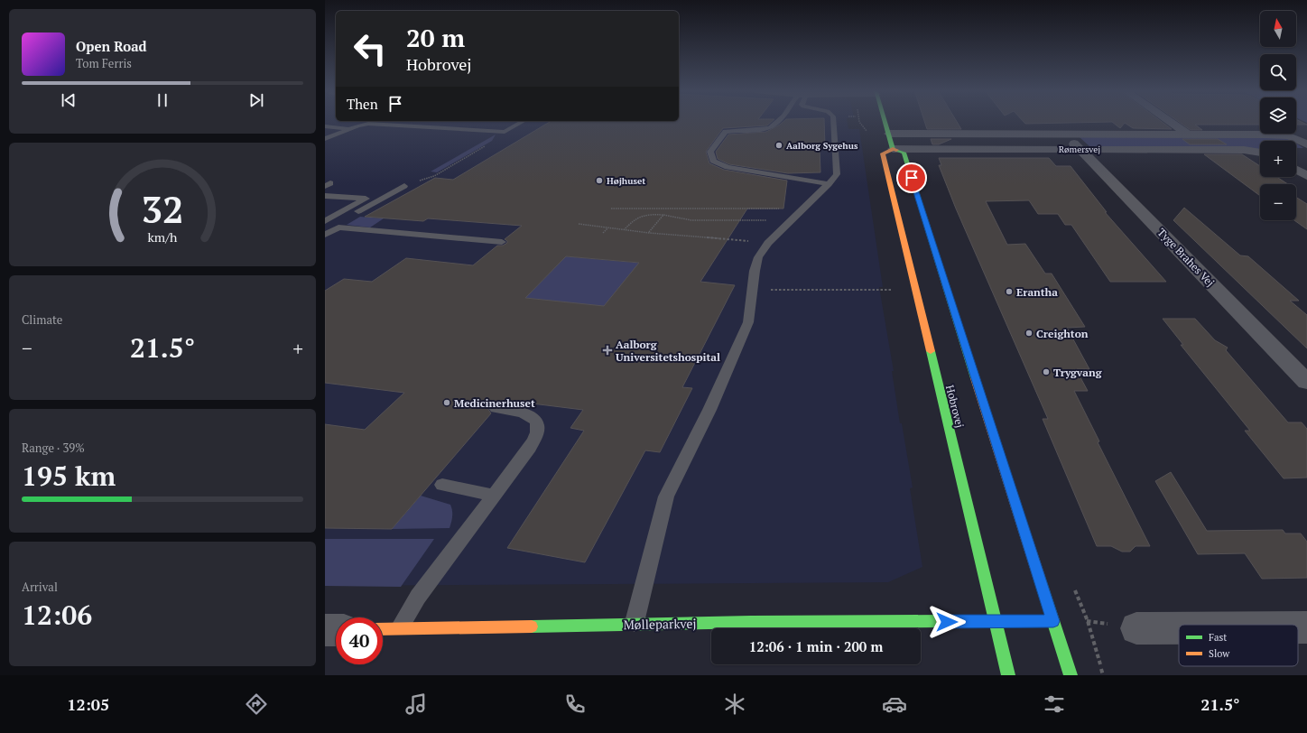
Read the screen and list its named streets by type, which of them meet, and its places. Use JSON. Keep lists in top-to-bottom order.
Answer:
{
  "streets": {
    "main road": ["Hobrovej", "Mølleparkvej"],
    "street": ["Rømersvej", "Tyge Brahes Vej"]
  },
  "crossings": [
    ["Rømersvej", "Tyge Brahes Vej"],
    ["Rømersvej", "Hobrovej"],
    ["Hobrovej", "Mølleparkvej"]
  ],
  "places": {
    "other": [
      "Aalborg Sygehus",
      "Højhuset",
      "Erantha",
      "Creighton",
      "Trygvang",
      "Medicinerhuset"
    ],
    "health": ["Aalborg Universitetshospital"]
  },
  "legend": ["Fast", "Slow"],
  "north": "top",
  "page": {
    "map_buttons": ["+", "−"],
    "turn": ["20 m", "Hobrovej"],
    "song": ["Open Road", "Tom Ferris"],
    "then": "Then",
    "tile": [
      "Climate",
      ["Range · 39%", "195 km"],
      ["Arrival", "12:06"]
    ],
    "heat": ["−", "21.5°", "+"],
    "limit": "40",
    "trip": "12:06 · 1 min · 200 m",
    "tabs": ["12:05", "21.5°"],
    "gauge": ["32", "km/h"]
  }
}
